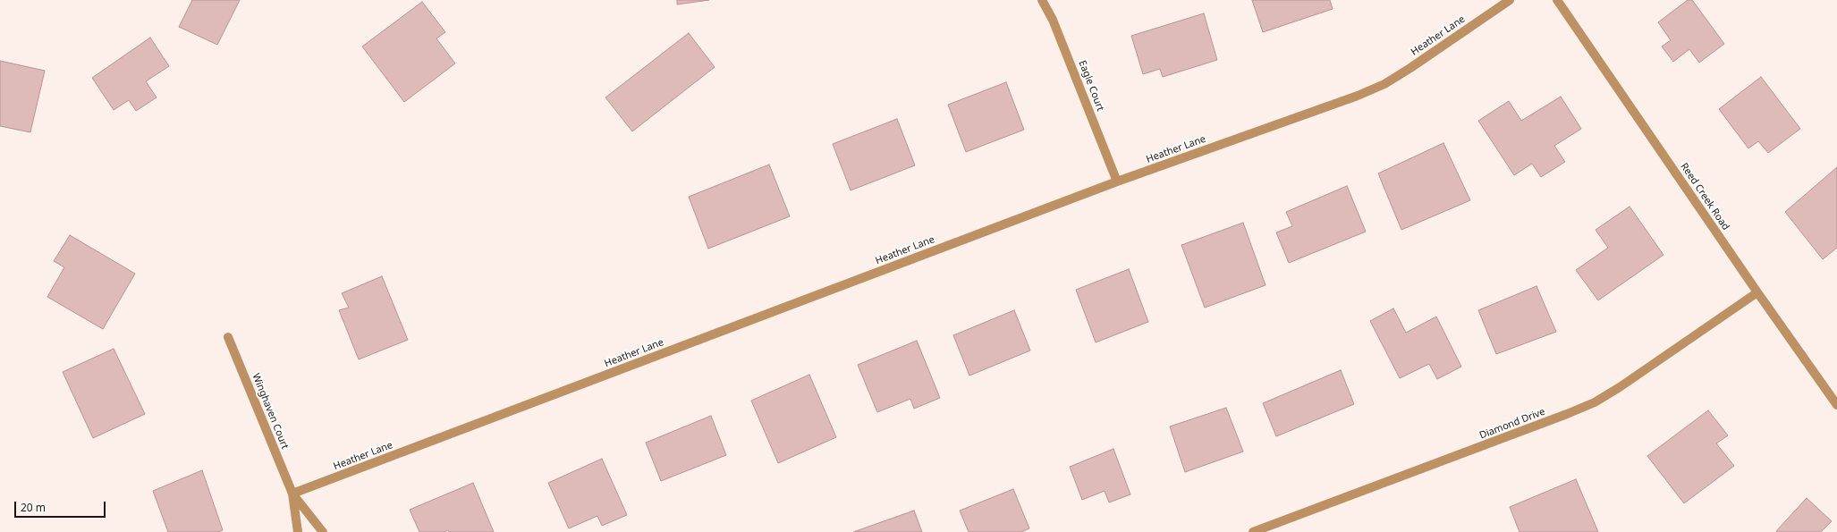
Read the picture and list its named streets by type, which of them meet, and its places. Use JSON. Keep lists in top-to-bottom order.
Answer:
{
  "streets": {
    "street": [
      "Heather Lane",
      "Eagle Court",
      "Reed Creek Road",
      "Winghaven Court",
      "Diamond Drive"
    ]
  },
  "crossings": [
    ["Heather Lane", "Eagle Court"],
    ["Heather Lane", "Winghaven Court"],
    ["Reed Creek Road", "Diamond Drive"]
  ],
  "scale_bar": "20 m"
}
